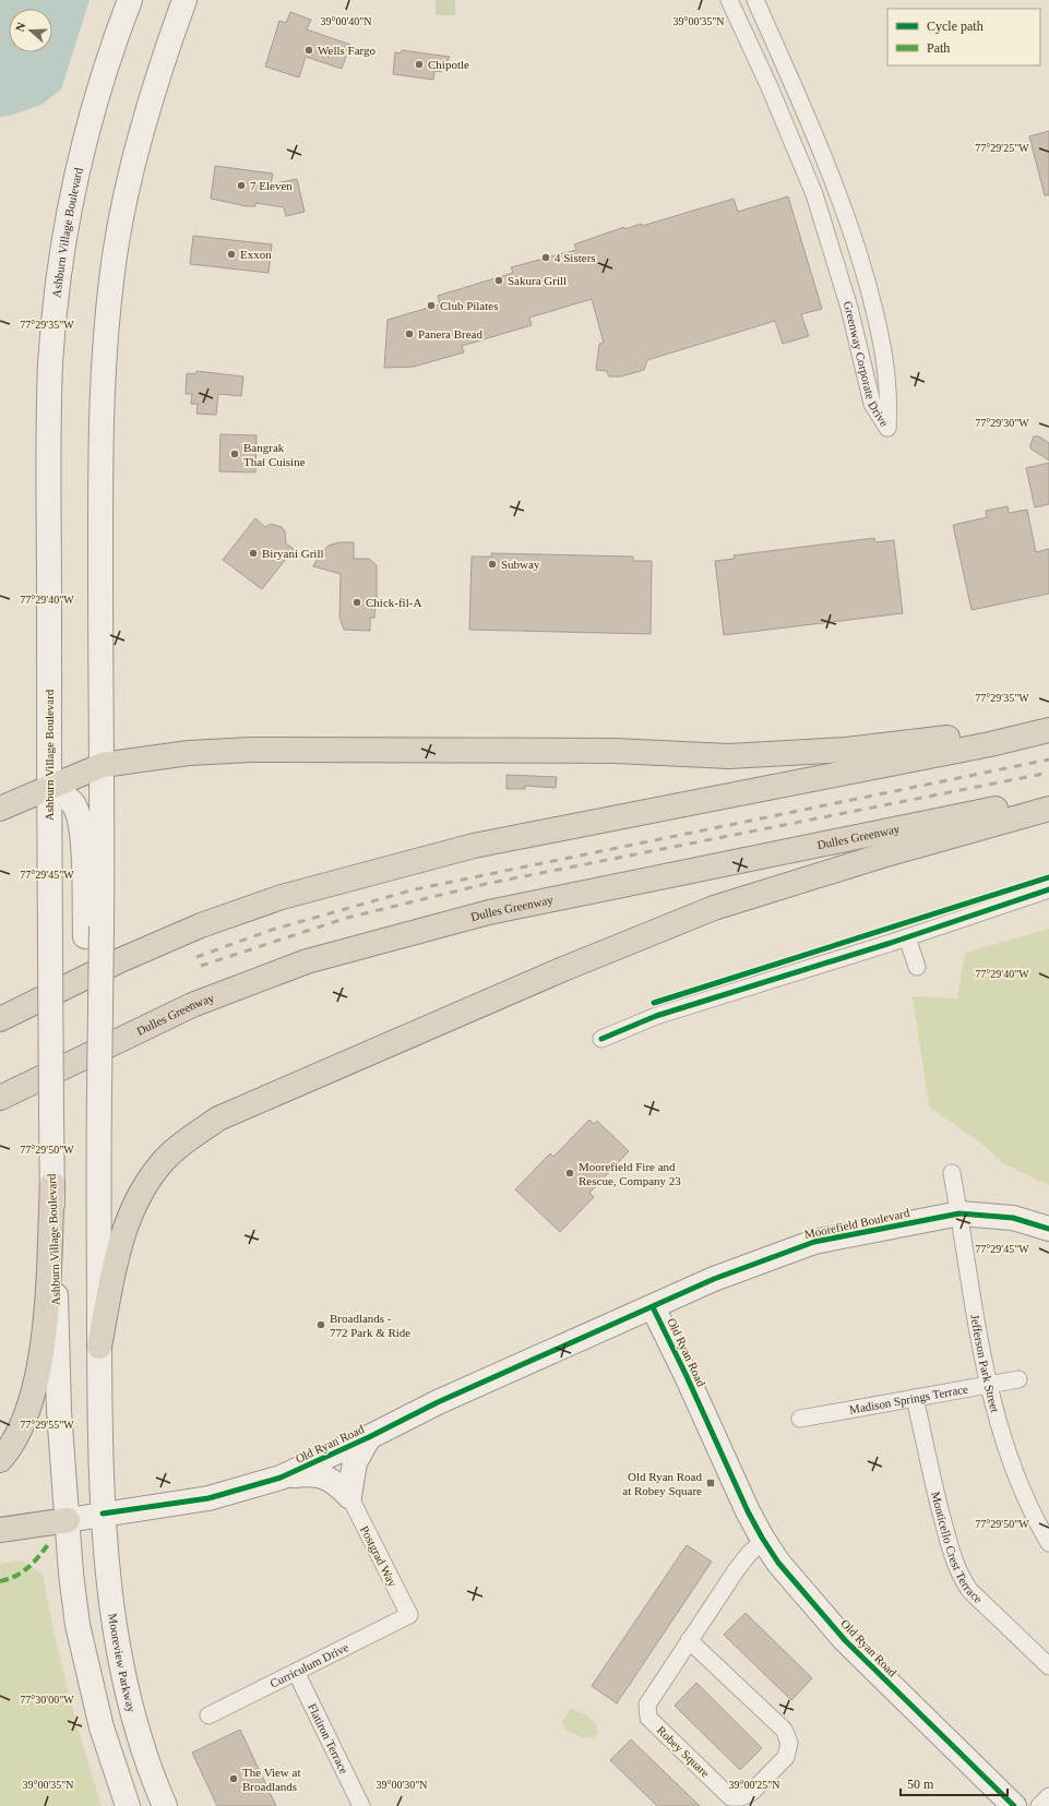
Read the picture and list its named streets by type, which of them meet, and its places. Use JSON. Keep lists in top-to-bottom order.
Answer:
{
  "streets": {
    "highway": ["Dulles Greenway"],
    "main road": [
      "Ashburn Village Boulevard",
      "Moorefield Boulevard",
      "Old Ryan Road",
      "Mooreview Parkway"
    ],
    "street": [
      "Greenway Corporate Drive",
      "Jefferson Park Street",
      "Madison Springs Terrace",
      "Monticello Crest Terrace",
      "Postgrad Way",
      "Curriculum Drive",
      "Flatiron Terrace",
      "Robey Square"
    ]
  },
  "crossings": [
    ["Ashburn Village Boulevard", "Old Ryan Road"],
    ["Moorefield Boulevard", "Old Ryan Road"],
    ["Moorefield Boulevard", "Jefferson Park Street"],
    ["Old Ryan Road", "Mooreview Parkway"],
    ["Old Ryan Road", "Robey Square"],
    ["Jefferson Park Street", "Madison Springs Terrace"],
    ["Madison Springs Terrace", "Monticello Crest Terrace"],
    ["Postgrad Way", "Curriculum Drive"],
    ["Curriculum Drive", "Flatiron Terrace"]
  ],
  "places": {
    "other": [
      "Wells Fargo",
      "Chipotle",
      "7 Eleven",
      "Exxon",
      "4 Sisters",
      "Sakura Grill",
      "Club Pilates",
      "Panera Bread",
      "Bangrak Thai Cuisine",
      "Biryani Grill",
      "Subway",
      "Chick-fil-A",
      "Moorefield Fire and Rescue, Company 23",
      "Broadlands - 772 Park & Ride",
      "The View at Broadlands"
    ],
    "transit": ["Old Ryan Road at Robey Square"]
  },
  "legend": ["Cycle path", "Path"],
  "scale_bar": "50 m",
  "north": "left",
  "coordinates": [
    "39°00'40\"N",
    "39°00'35\"N",
    "77°29'25\"W",
    "77°29'35\"W",
    "77°29'30\"W",
    "77°29'40\"W",
    "77°29'45\"W",
    "77°29'50\"W",
    "77°29'55\"W",
    "77°30'00\"W",
    "39°00'30\"N",
    "39°00'25\"N"
  ]
}
